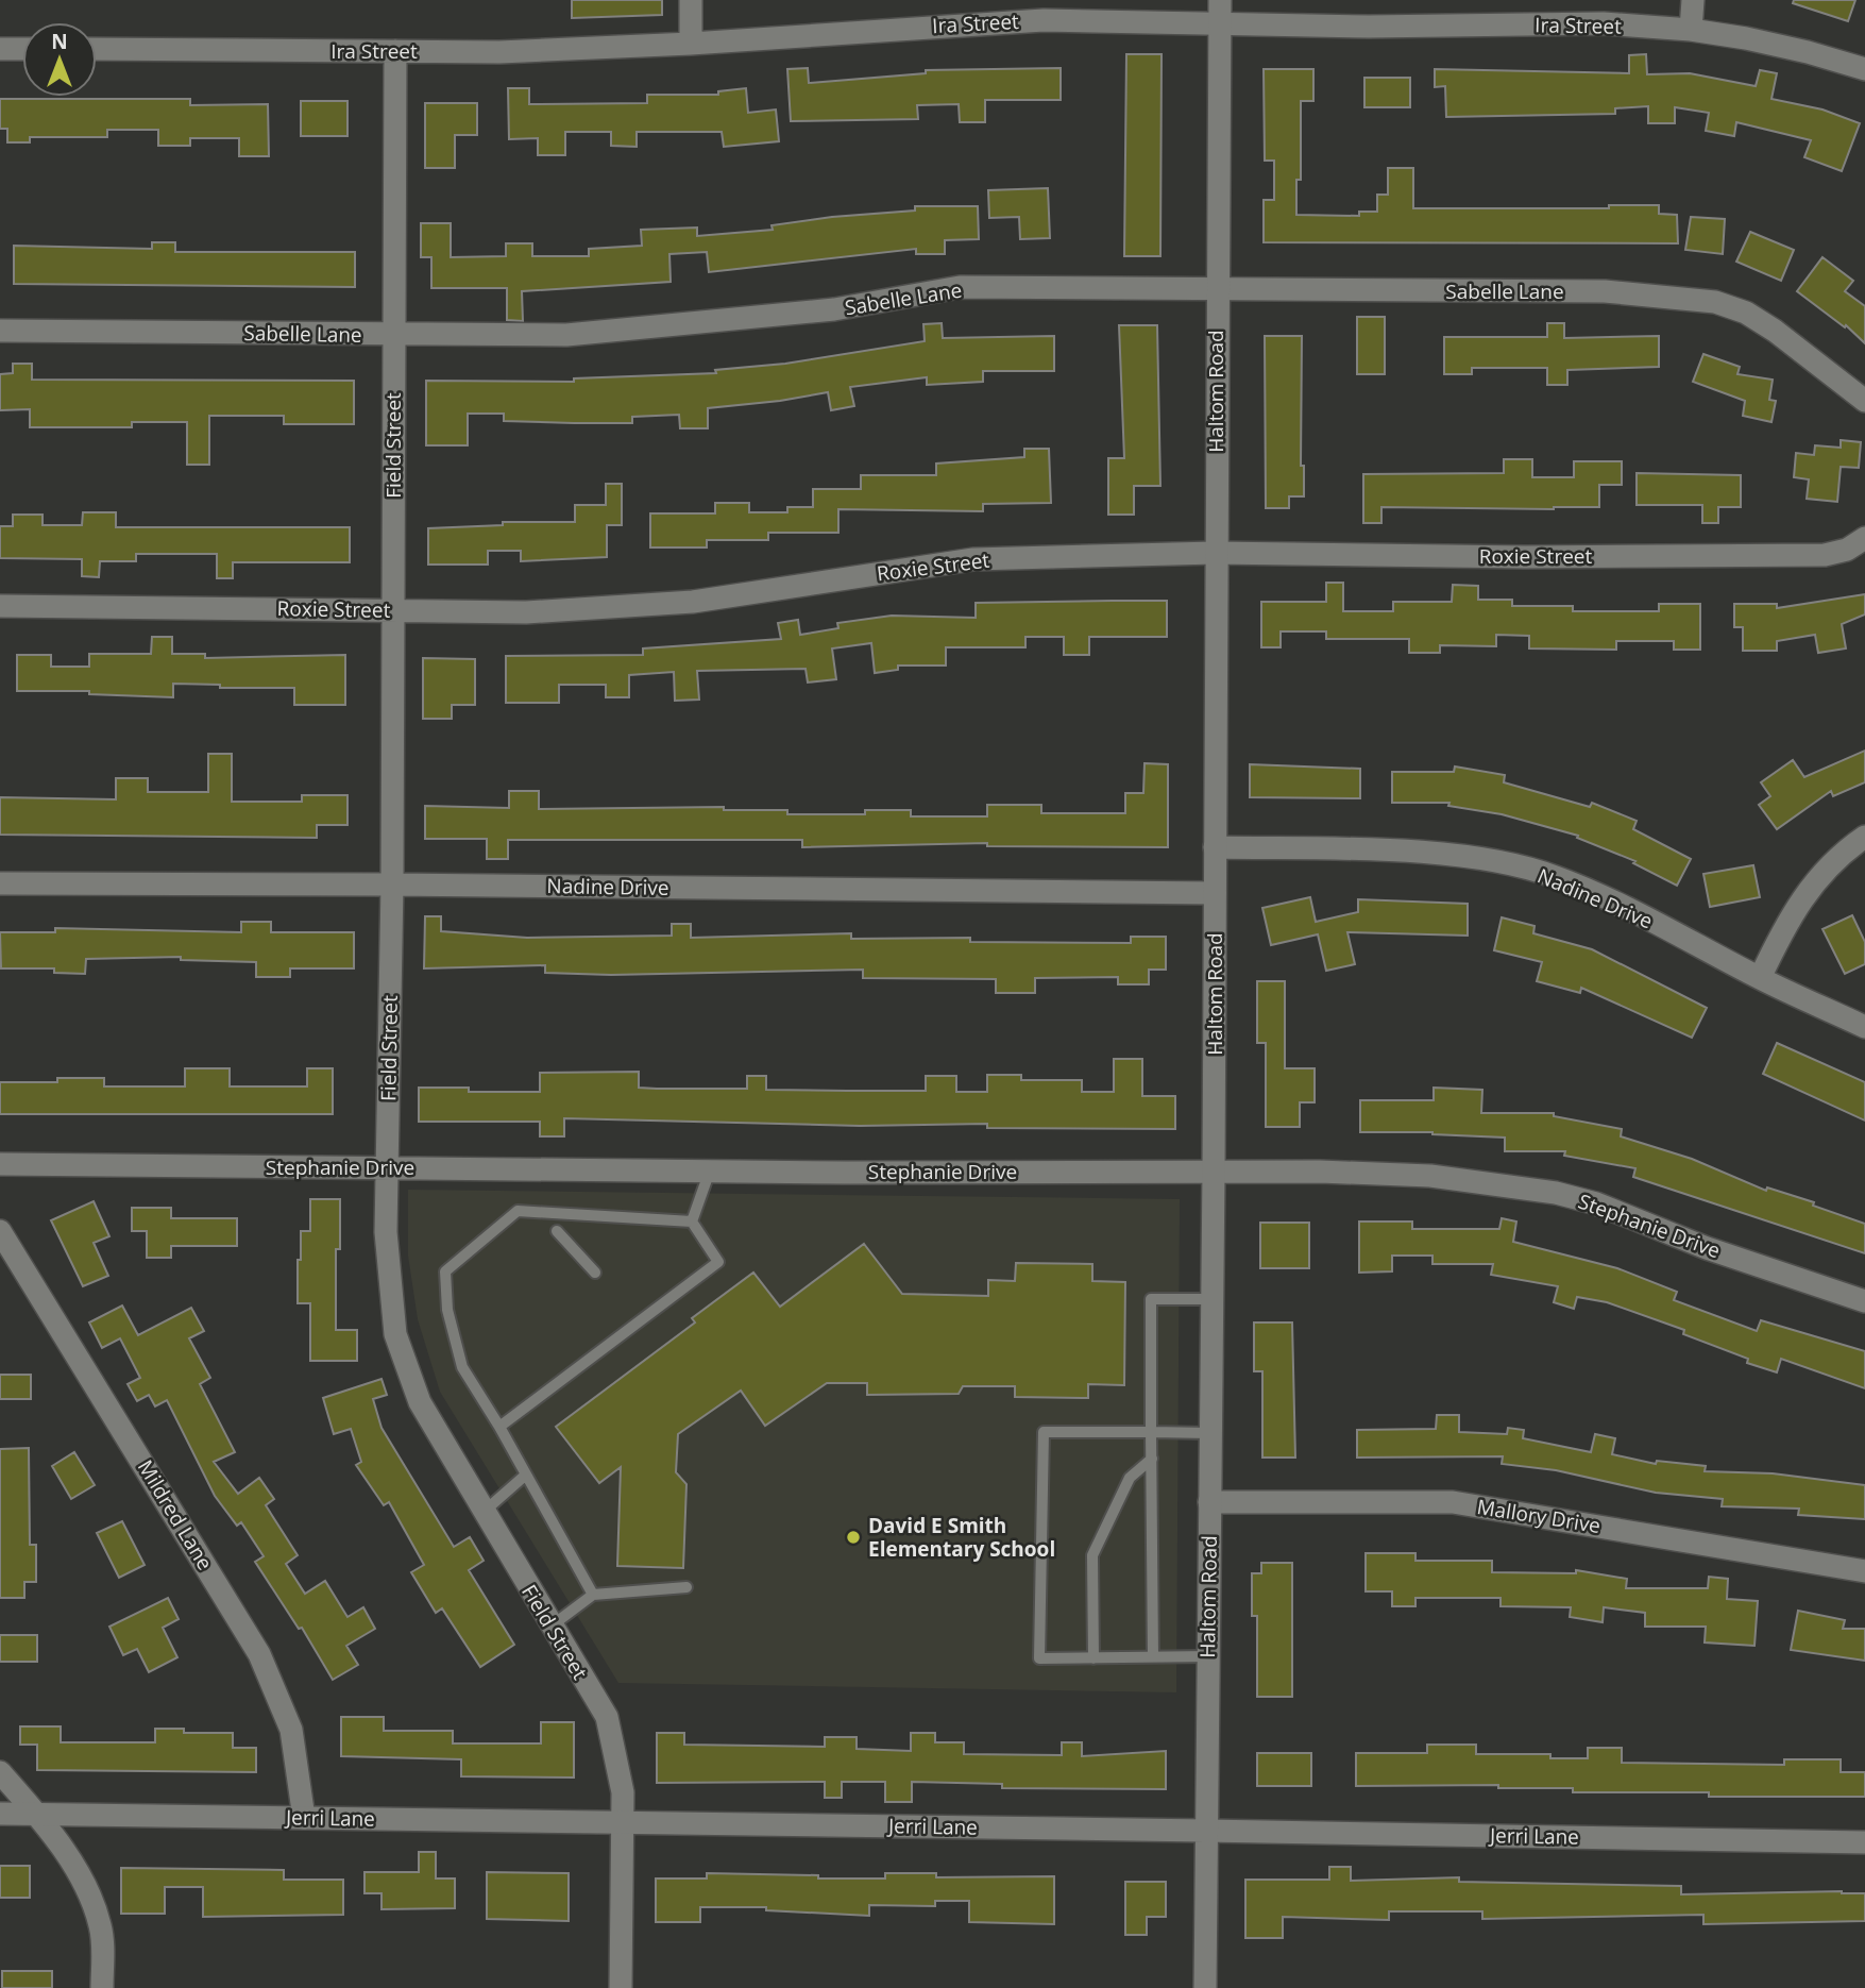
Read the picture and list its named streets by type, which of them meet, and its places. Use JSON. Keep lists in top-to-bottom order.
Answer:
{
  "streets": {
    "street": [
      "Ira Street",
      "Sabelle Lane",
      "Haltom Road",
      "Field Street",
      "Roxie Street",
      "Nadine Drive",
      "Stephanie Drive",
      "Mildred Lane",
      "Mallory Drive",
      "Jerri Lane"
    ]
  },
  "crossings": [
    ["Ira Street", "Haltom Road"],
    ["Ira Street", "Field Street"],
    ["Sabelle Lane", "Haltom Road"],
    ["Sabelle Lane", "Field Street"],
    ["Haltom Road", "Roxie Street"],
    ["Haltom Road", "Nadine Drive"],
    ["Haltom Road", "Stephanie Drive"],
    ["Haltom Road", "Mallory Drive"],
    ["Haltom Road", "Jerri Lane"],
    ["Field Street", "Roxie Street"],
    ["Field Street", "Nadine Drive"],
    ["Field Street", "Stephanie Drive"],
    ["Field Street", "Jerri Lane"],
    ["Mildred Lane", "Jerri Lane"]
  ],
  "places": ["David E Smith Elementary School"],
  "north": "top"
}
